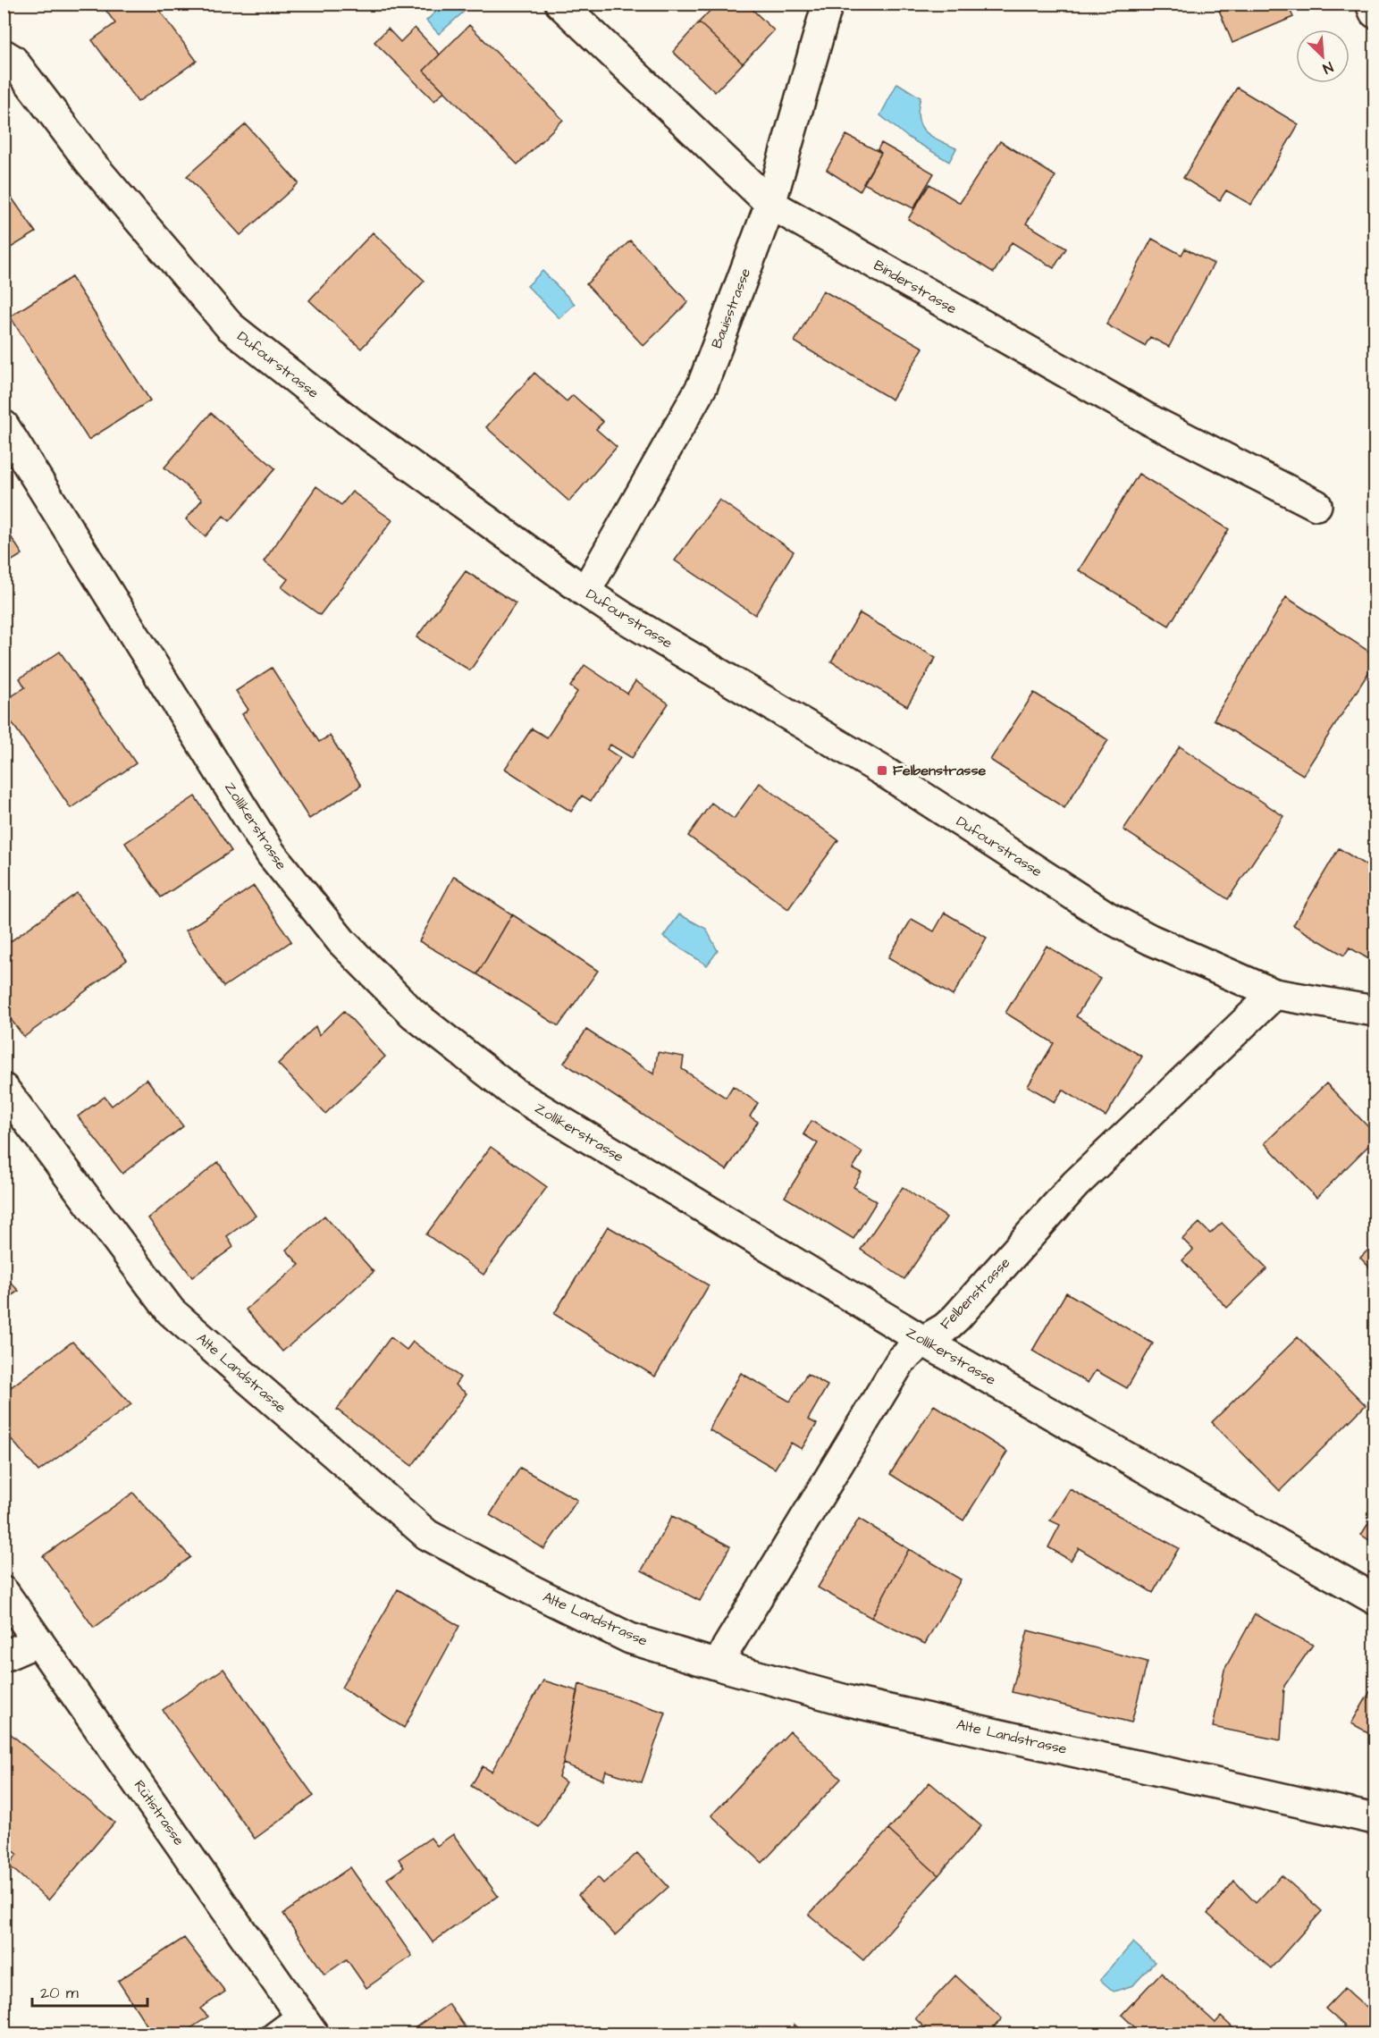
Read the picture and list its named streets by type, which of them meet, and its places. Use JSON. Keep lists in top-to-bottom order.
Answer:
{
  "streets": {
    "street": [
      "Binderstrasse",
      "Bauisstrasse",
      "Dufourstrasse",
      "Zollikerstrasse",
      "Felbenstrasse",
      "Alte Landstrasse",
      "Rütistrasse"
    ]
  },
  "crossings": [
    ["Binderstrasse", "Bauisstrasse"],
    ["Bauisstrasse", "Dufourstrasse"],
    ["Dufourstrasse", "Felbenstrasse"],
    ["Zollikerstrasse", "Felbenstrasse"],
    ["Felbenstrasse", "Alte Landstrasse"]
  ],
  "places": {
    "transit": ["Felbenstrasse"]
  },
  "scale_bar": "20 m",
  "north": "bottom right"
}
